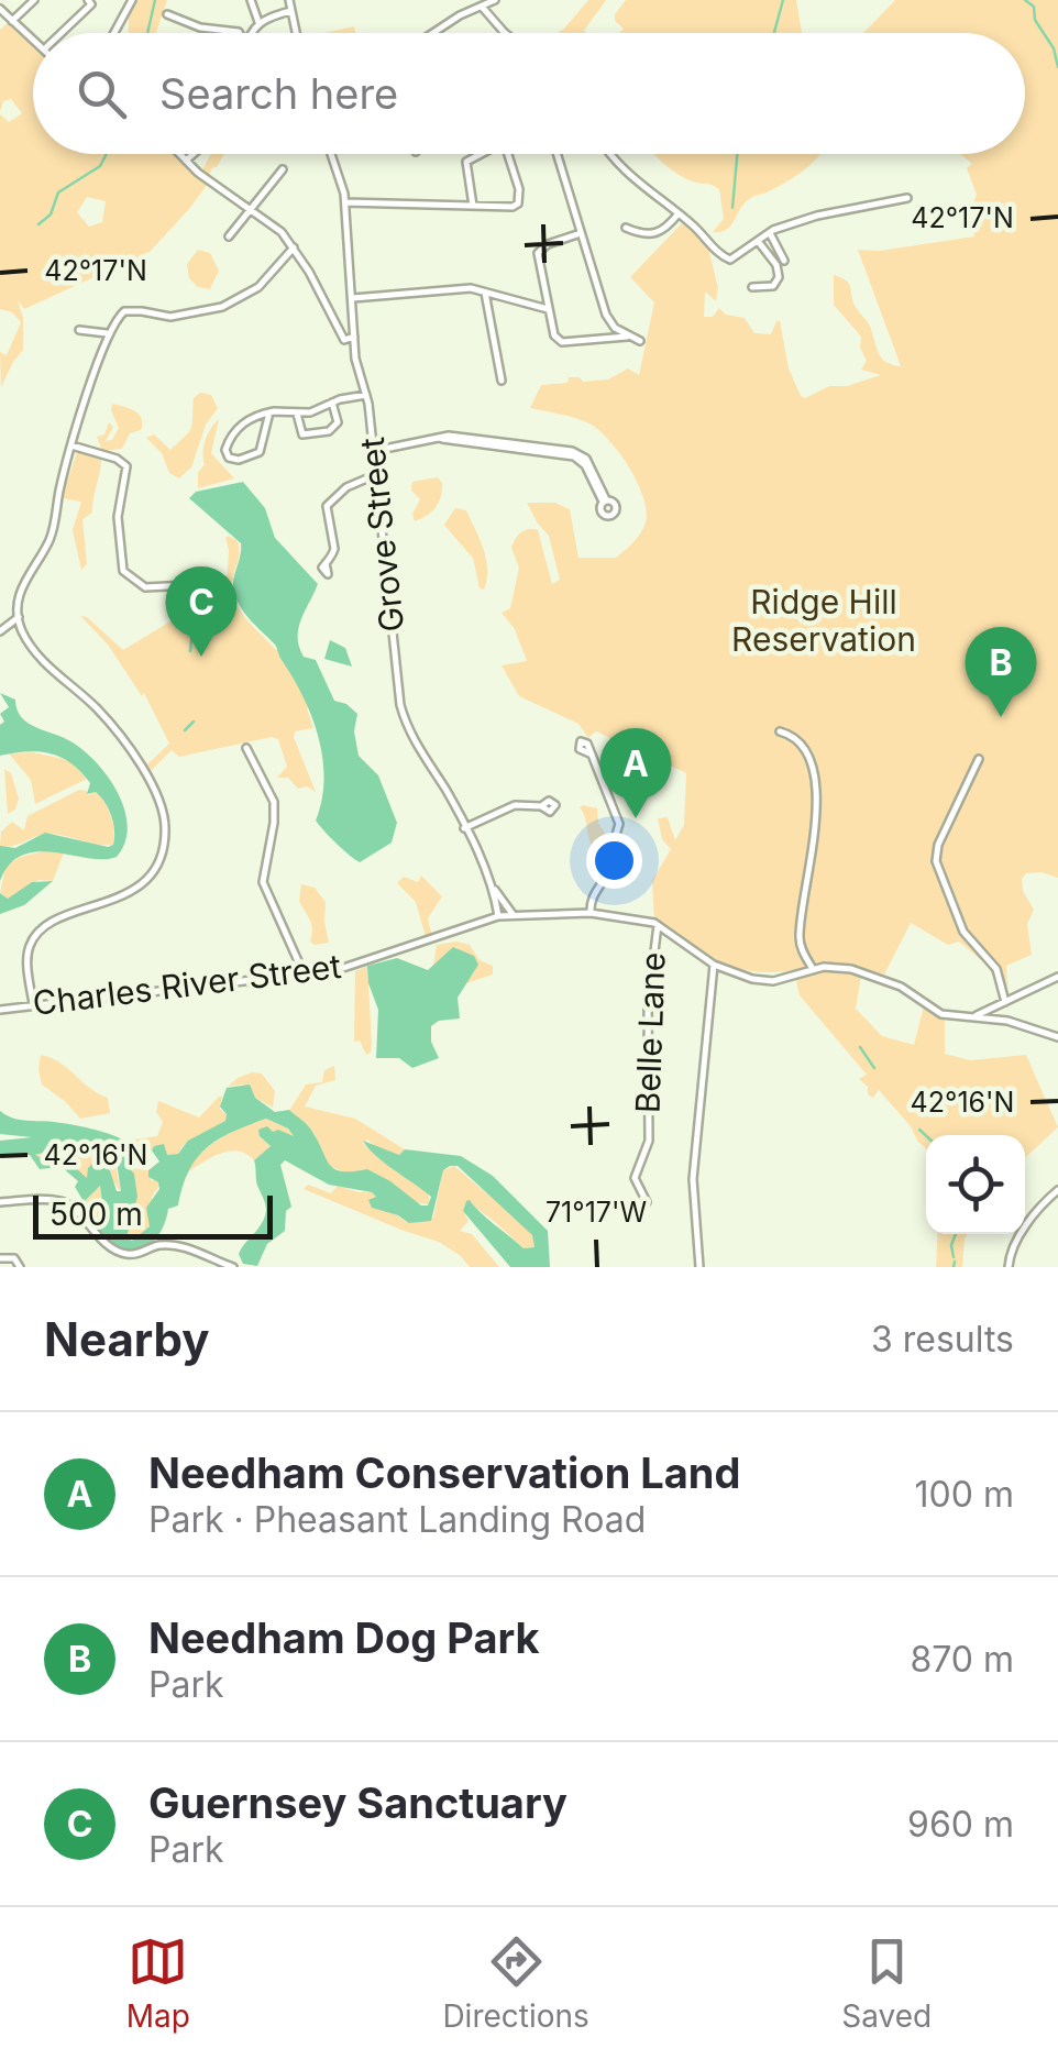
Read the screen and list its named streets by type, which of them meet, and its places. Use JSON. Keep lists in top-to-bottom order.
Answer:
{
  "streets": {
    "street": ["Grove Street", "Charles River Street", "Belle Lane"]
  },
  "crossings": [
    ["Grove Street", "Charles River Street"],
    ["Charles River Street", "Belle Lane"]
  ],
  "parks": ["Ridge Hill Reservation"],
  "scale_bar": "500 m",
  "page": {
    "search": "Search here",
    "pins": ["C", "B", "A"],
    "scale": "500 m",
    "heading": ["Nearby", "3 results"],
    "list": [
      {
        "mark": "A",
        "name": "Needham Conservation Land",
        "note": "Park · Pheasant Landing Road",
        "value": "100 m"
      },
      {
        "mark": "B",
        "name": "Needham Dog Park",
        "note": "Park",
        "value": "870 m"
      },
      {
        "mark": "C",
        "name": "Guernsey Sanctuary",
        "note": "Park",
        "value": "960 m"
      }
    ],
    "nav": ["Map", "Directions", "Saved"]
  },
  "coordinates": ["42°17'N", "42°16'N", "71°17'W"]
}
